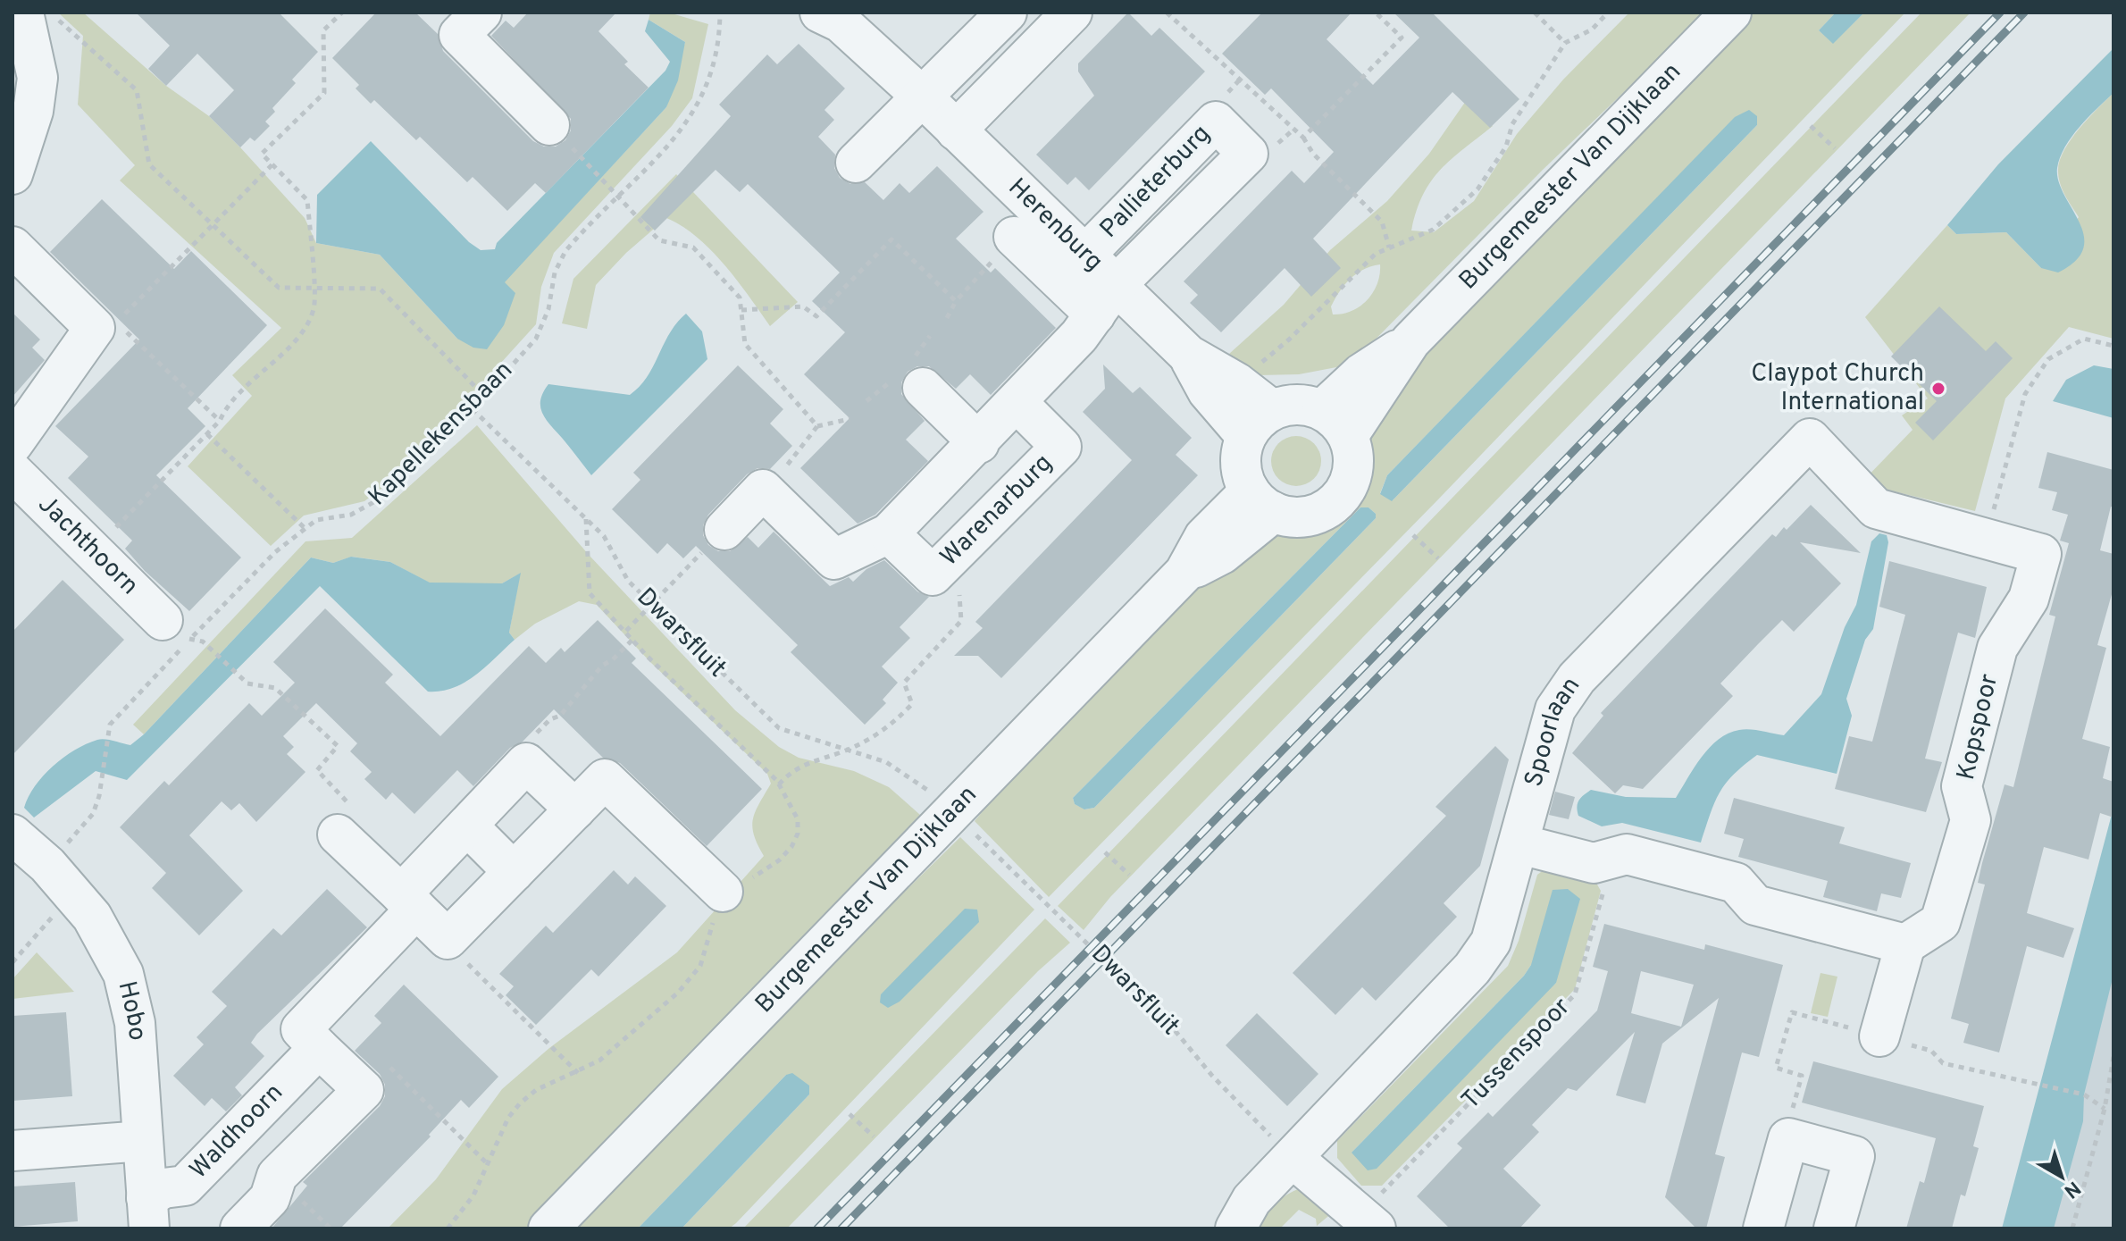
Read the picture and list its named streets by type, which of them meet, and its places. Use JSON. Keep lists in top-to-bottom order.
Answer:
{
  "streets": {
    "street": [
      "Burgemeester Van Dijklaan",
      "Pallieterburg",
      "Herenburg",
      "Warenarburg",
      "Jachthoorn",
      "Kopspoor",
      "Spoorlaan",
      "Hobo",
      "Waldhoorn"
    ],
    "path": ["Kapellekensbaan", "Dwarsfluit", "Tussenspoor"]
  },
  "crossings": [
    ["Burgemeester Van Dijklaan", "Herenburg"],
    ["Pallieterburg", "Herenburg"],
    ["Kapellekensbaan", "Jachthoorn"],
    ["Kapellekensbaan", "Dwarsfluit"],
    ["Kapellekensbaan", "Hobo"],
    ["Dwarsfluit", "Spoorlaan"],
    ["Kopspoor", "Spoorlaan"],
    ["Hobo", "Waldhoorn"]
  ],
  "places": ["Claypot Church International"],
  "north": "bottom right"
}
